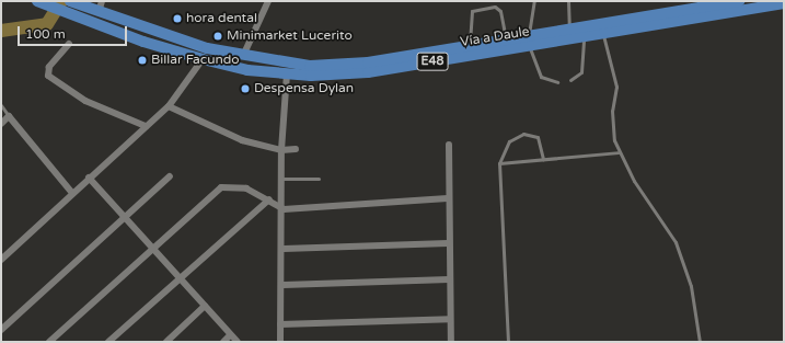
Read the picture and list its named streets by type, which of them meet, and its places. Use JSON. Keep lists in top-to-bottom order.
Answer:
{
  "streets": {
    "highway": ["Vía a Daule", "E48"]
  },
  "crossings": [
    ["Vía a Daule", "E48"]
  ],
  "places": [
    "hora dental",
    "Minimarket Lucerito",
    "Billar Facundo",
    "Despensa Dylan"
  ],
  "scale_bar": "100 m"
}
